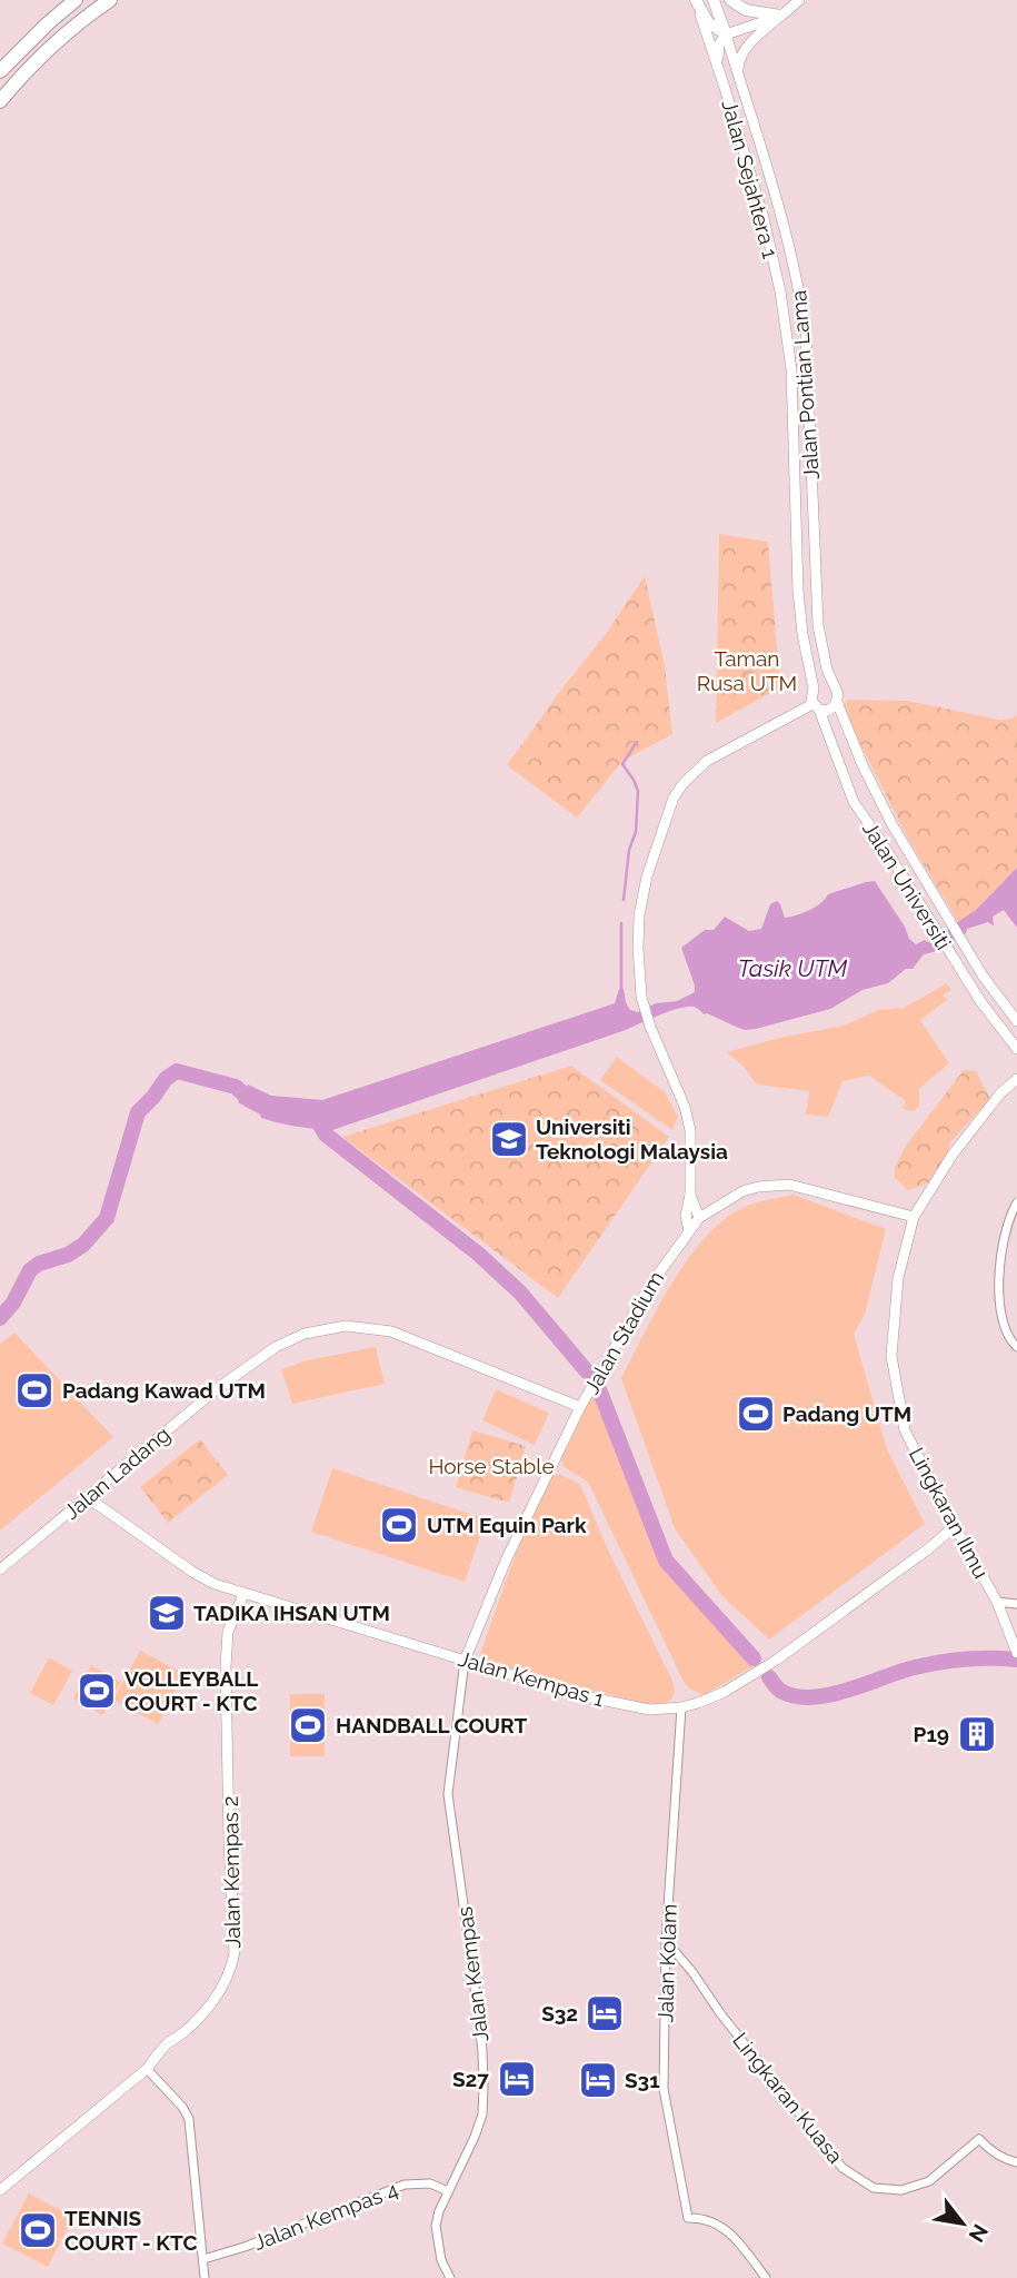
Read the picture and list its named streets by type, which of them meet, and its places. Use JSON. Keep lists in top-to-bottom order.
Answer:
{
  "streets": {
    "main road": ["Jalan Pontian Lama"],
    "street": [
      "Jalan Sejahtera 1",
      "Jalan Universiti",
      "Jalan Stadium",
      "Jalan Ladang",
      "Lingkaran Ilmu",
      "Jalan Kempas 1",
      "Jalan Kempas 2",
      "Jalan Kolam",
      "Jalan Kempas",
      "Lingkaran Kuasa",
      "Jalan Kempas 4"
    ]
  },
  "crossings": [
    ["Jalan Sejahtera 1", "Jalan Pontian Lama"],
    ["Jalan Sejahtera 1", "Jalan Universiti"],
    ["Jalan Pontian Lama", "Jalan Universiti"],
    ["Jalan Stadium", "Jalan Ladang"],
    ["Jalan Stadium", "Lingkaran Ilmu"],
    ["Jalan Stadium", "Jalan Kempas 1"],
    ["Jalan Stadium", "Jalan Kempas"],
    ["Jalan Ladang", "Jalan Kempas 1"],
    ["Lingkaran Ilmu", "Jalan Kempas 1"],
    ["Jalan Kempas 1", "Jalan Kempas 2"],
    ["Jalan Kempas 1", "Jalan Kolam"],
    ["Jalan Kempas 1", "Jalan Kempas"],
    ["Jalan Kolam", "Lingkaran Kuasa"],
    ["Jalan Kempas", "Jalan Kempas 4"]
  ],
  "water": ["Tasik UTM"],
  "parks": ["Taman Rusa UTM", "Horse Stable"],
  "places": {
    "school or university": ["Universiti Teknologi Malaysia", "TADIKA IHSAN UTM"],
    "sports": [
      "Padang Kawad UTM",
      "Padang UTM",
      "UTM Equin Park",
      "VOLLEYBALL COURT - KTC",
      "HANDBALL COURT",
      "TENNIS COURT - KTC"
    ],
    "building": ["P19"],
    "hotel": ["S32", "S27", "S31"]
  },
  "north": "bottom right"
}
